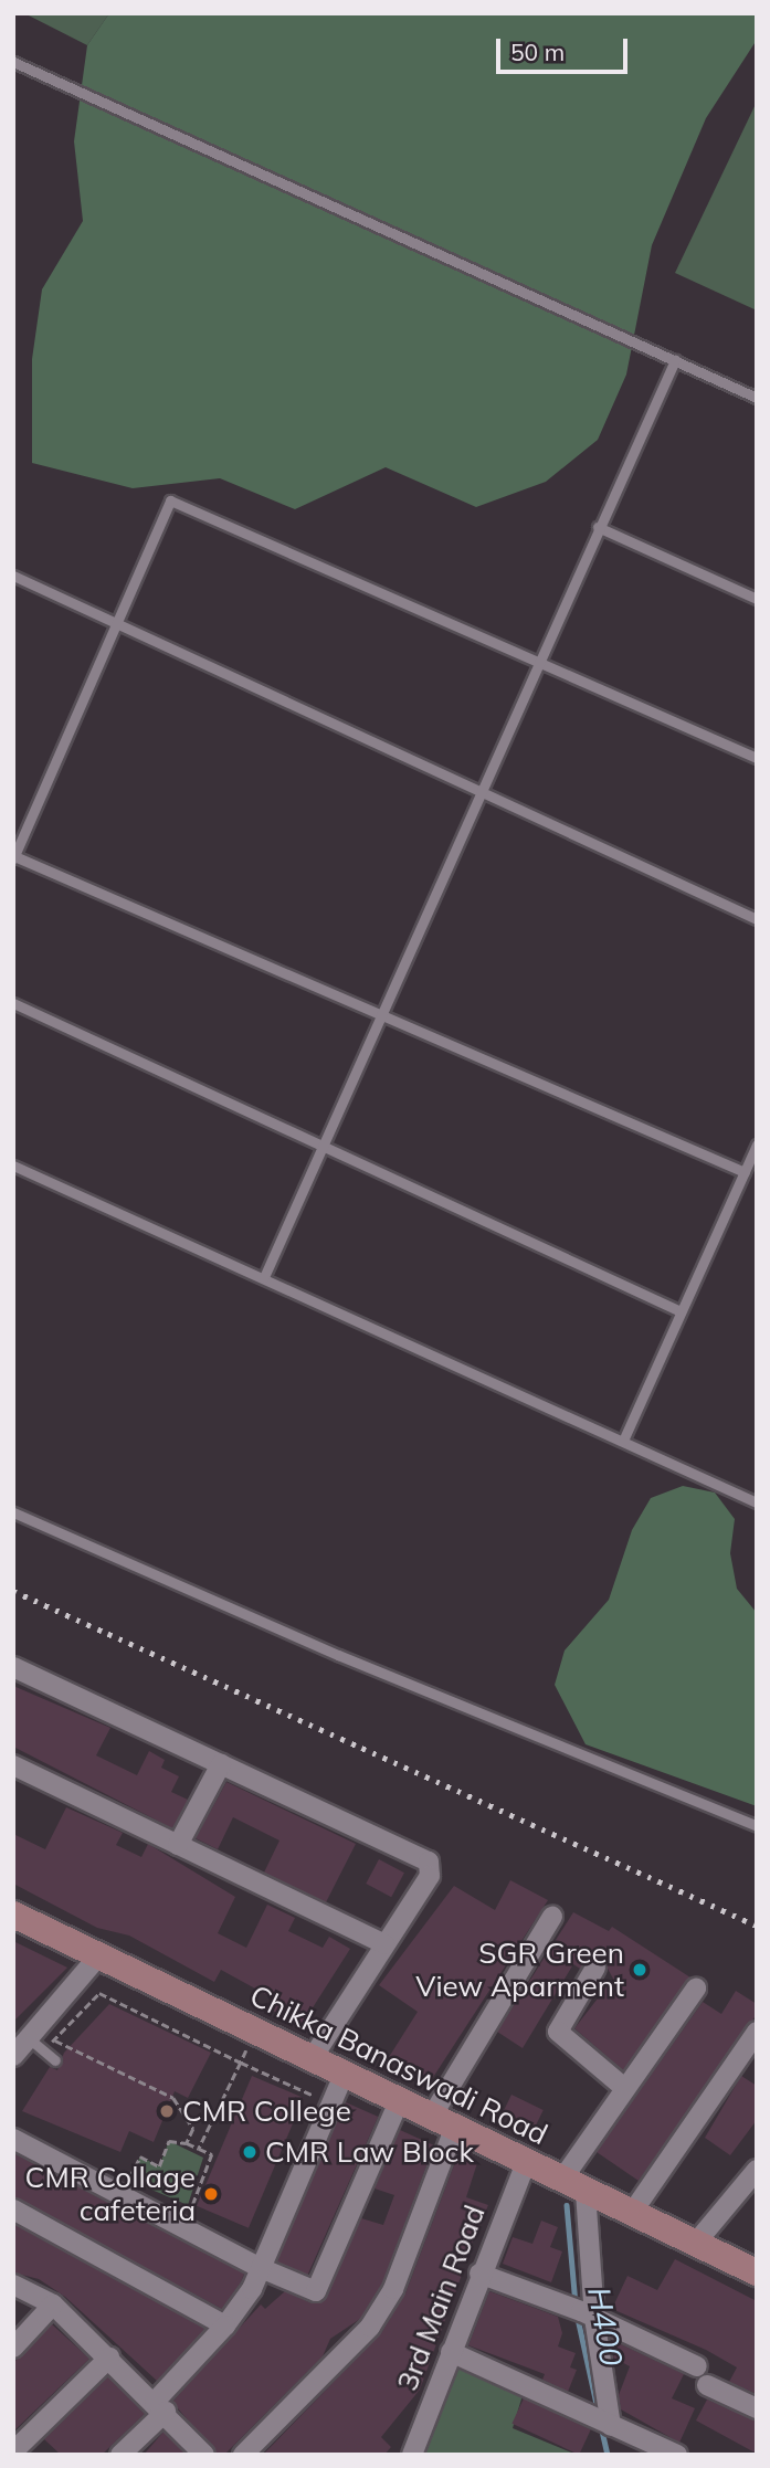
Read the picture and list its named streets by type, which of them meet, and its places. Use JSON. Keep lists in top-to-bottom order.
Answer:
{
  "streets": {
    "main road": ["Chikka Banaswadi Road"],
    "street": ["3rd Main Road"]
  },
  "crossings": [
    ["Chikka Banaswadi Road", "3rd Main Road"]
  ],
  "water": ["H400"],
  "places": [
    "SGR Green View Aparment",
    "CMR College",
    "CMR Law Block",
    "CMR Collage cafeteria"
  ],
  "scale_bar": "50 m"
}
